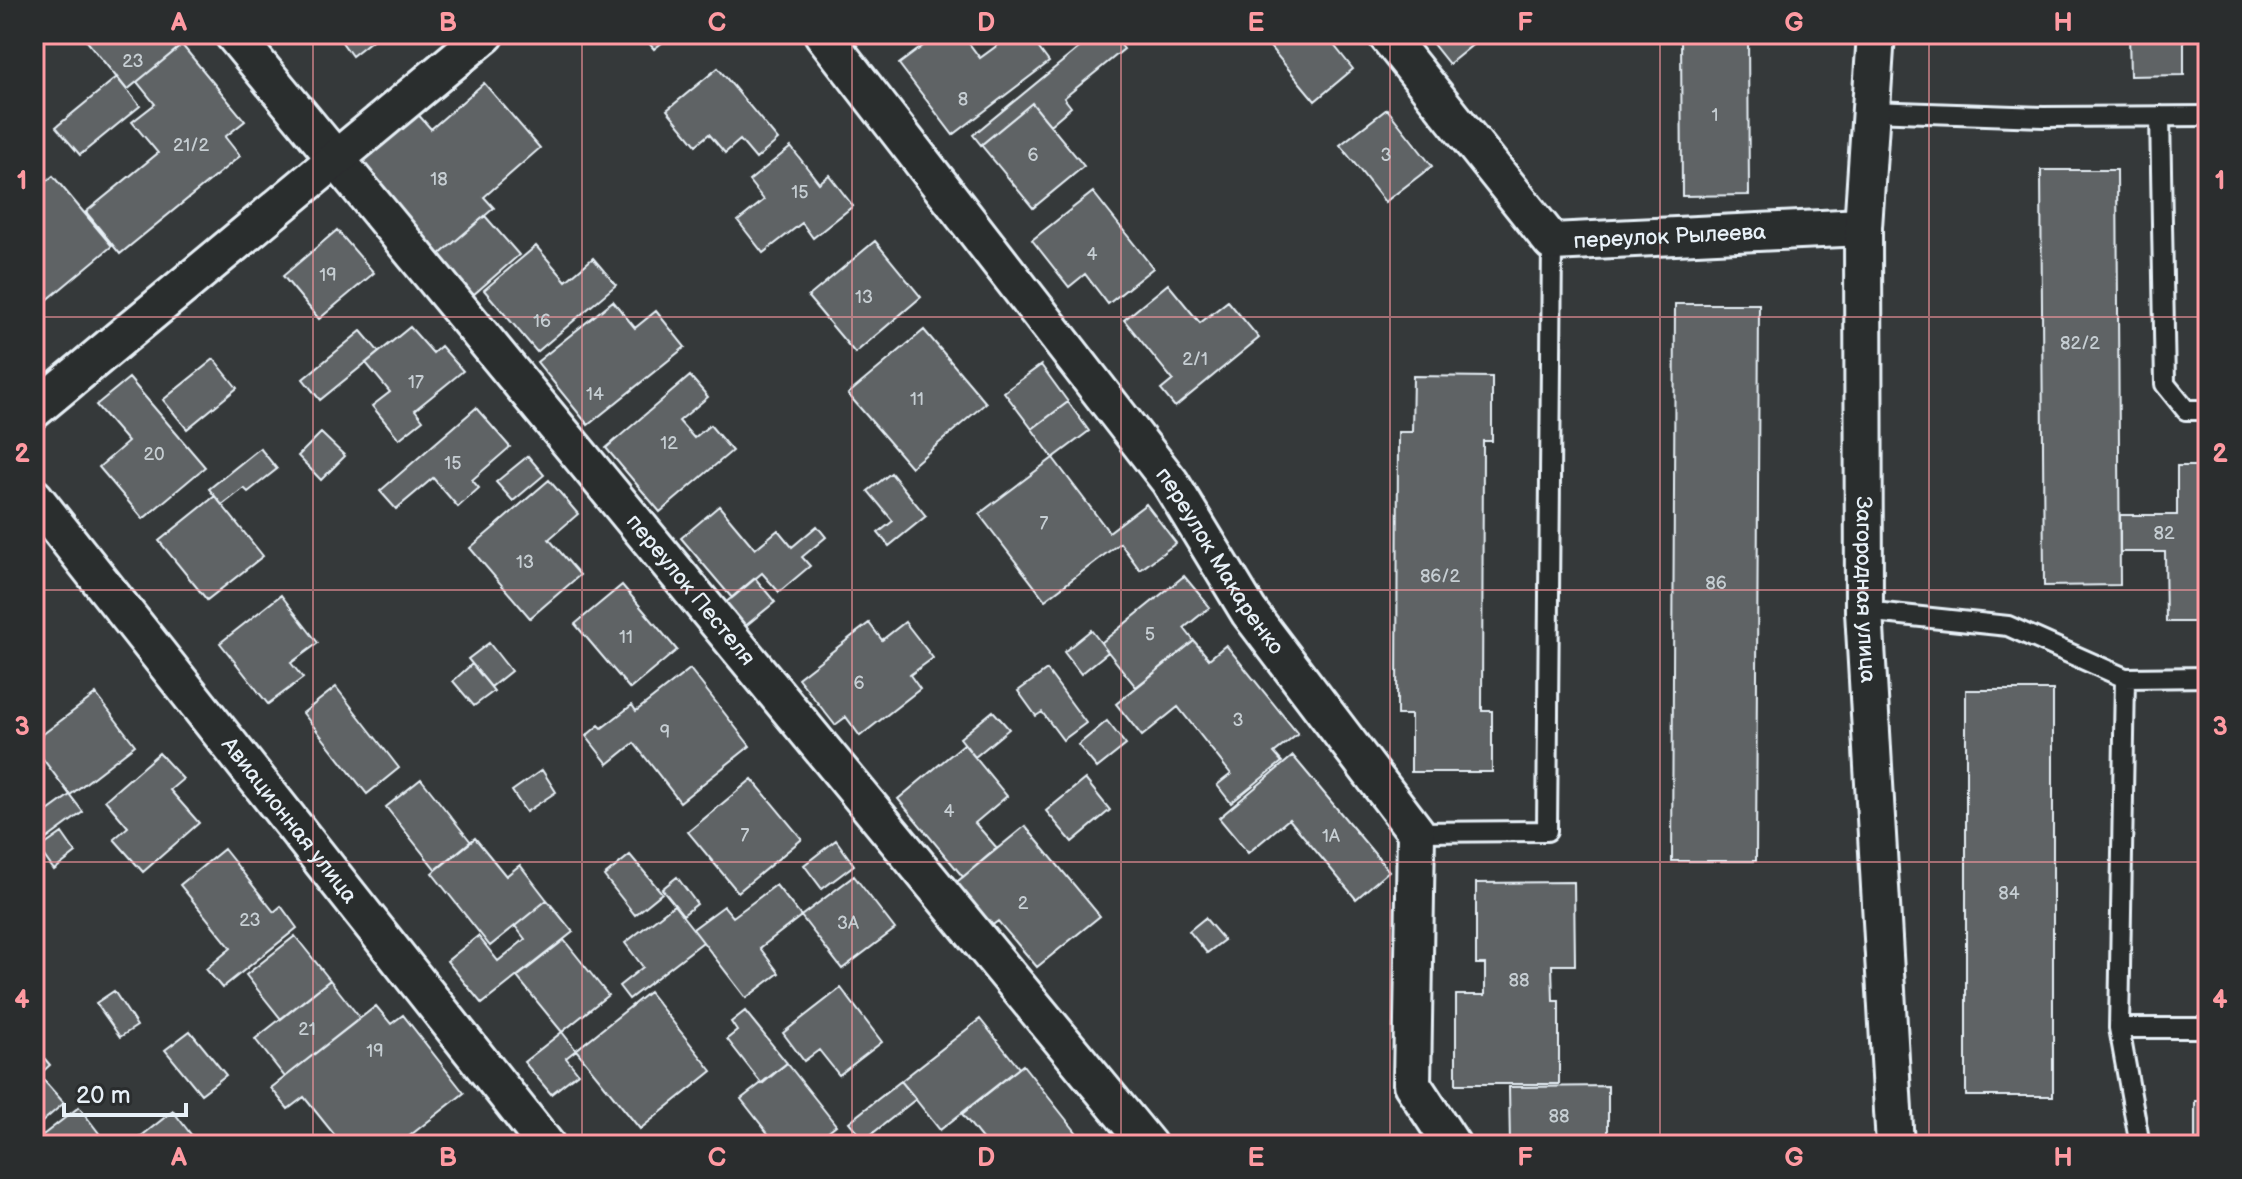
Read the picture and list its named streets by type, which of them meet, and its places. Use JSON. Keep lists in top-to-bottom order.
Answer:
{
  "streets": {
    "street": [
      "переулок Рылеева",
      "переулок Макаренко",
      "переулок Пестеля",
      "Загородная улица",
      "Авиационная улица"
    ]
  },
  "crossings": [
    ["переулок Рылеева", "Загородная улица"]
  ],
  "house_numbers": [
    "23",
    "8",
    "1",
    "21/2",
    "6",
    "3",
    "18",
    "15",
    "4",
    "19",
    "13",
    "16",
    "82/2",
    "2/1",
    "17",
    "14",
    "11",
    "12",
    "20",
    "15",
    "7",
    "82",
    "13",
    "86/2",
    "86",
    "5",
    "11",
    "6",
    "3",
    "9",
    "4",
    "7",
    "1А",
    "84",
    "2",
    "23",
    "3А",
    "88",
    "21",
    "19",
    "88"
  ],
  "scale_bar": "20 m",
  "grid": {
    "columns": [
      "A",
      "B",
      "C",
      "D",
      "E",
      "F",
      "G",
      "H"
    ],
    "rows": [
      "1",
      "2",
      "3",
      "4"
    ]
  }
}
